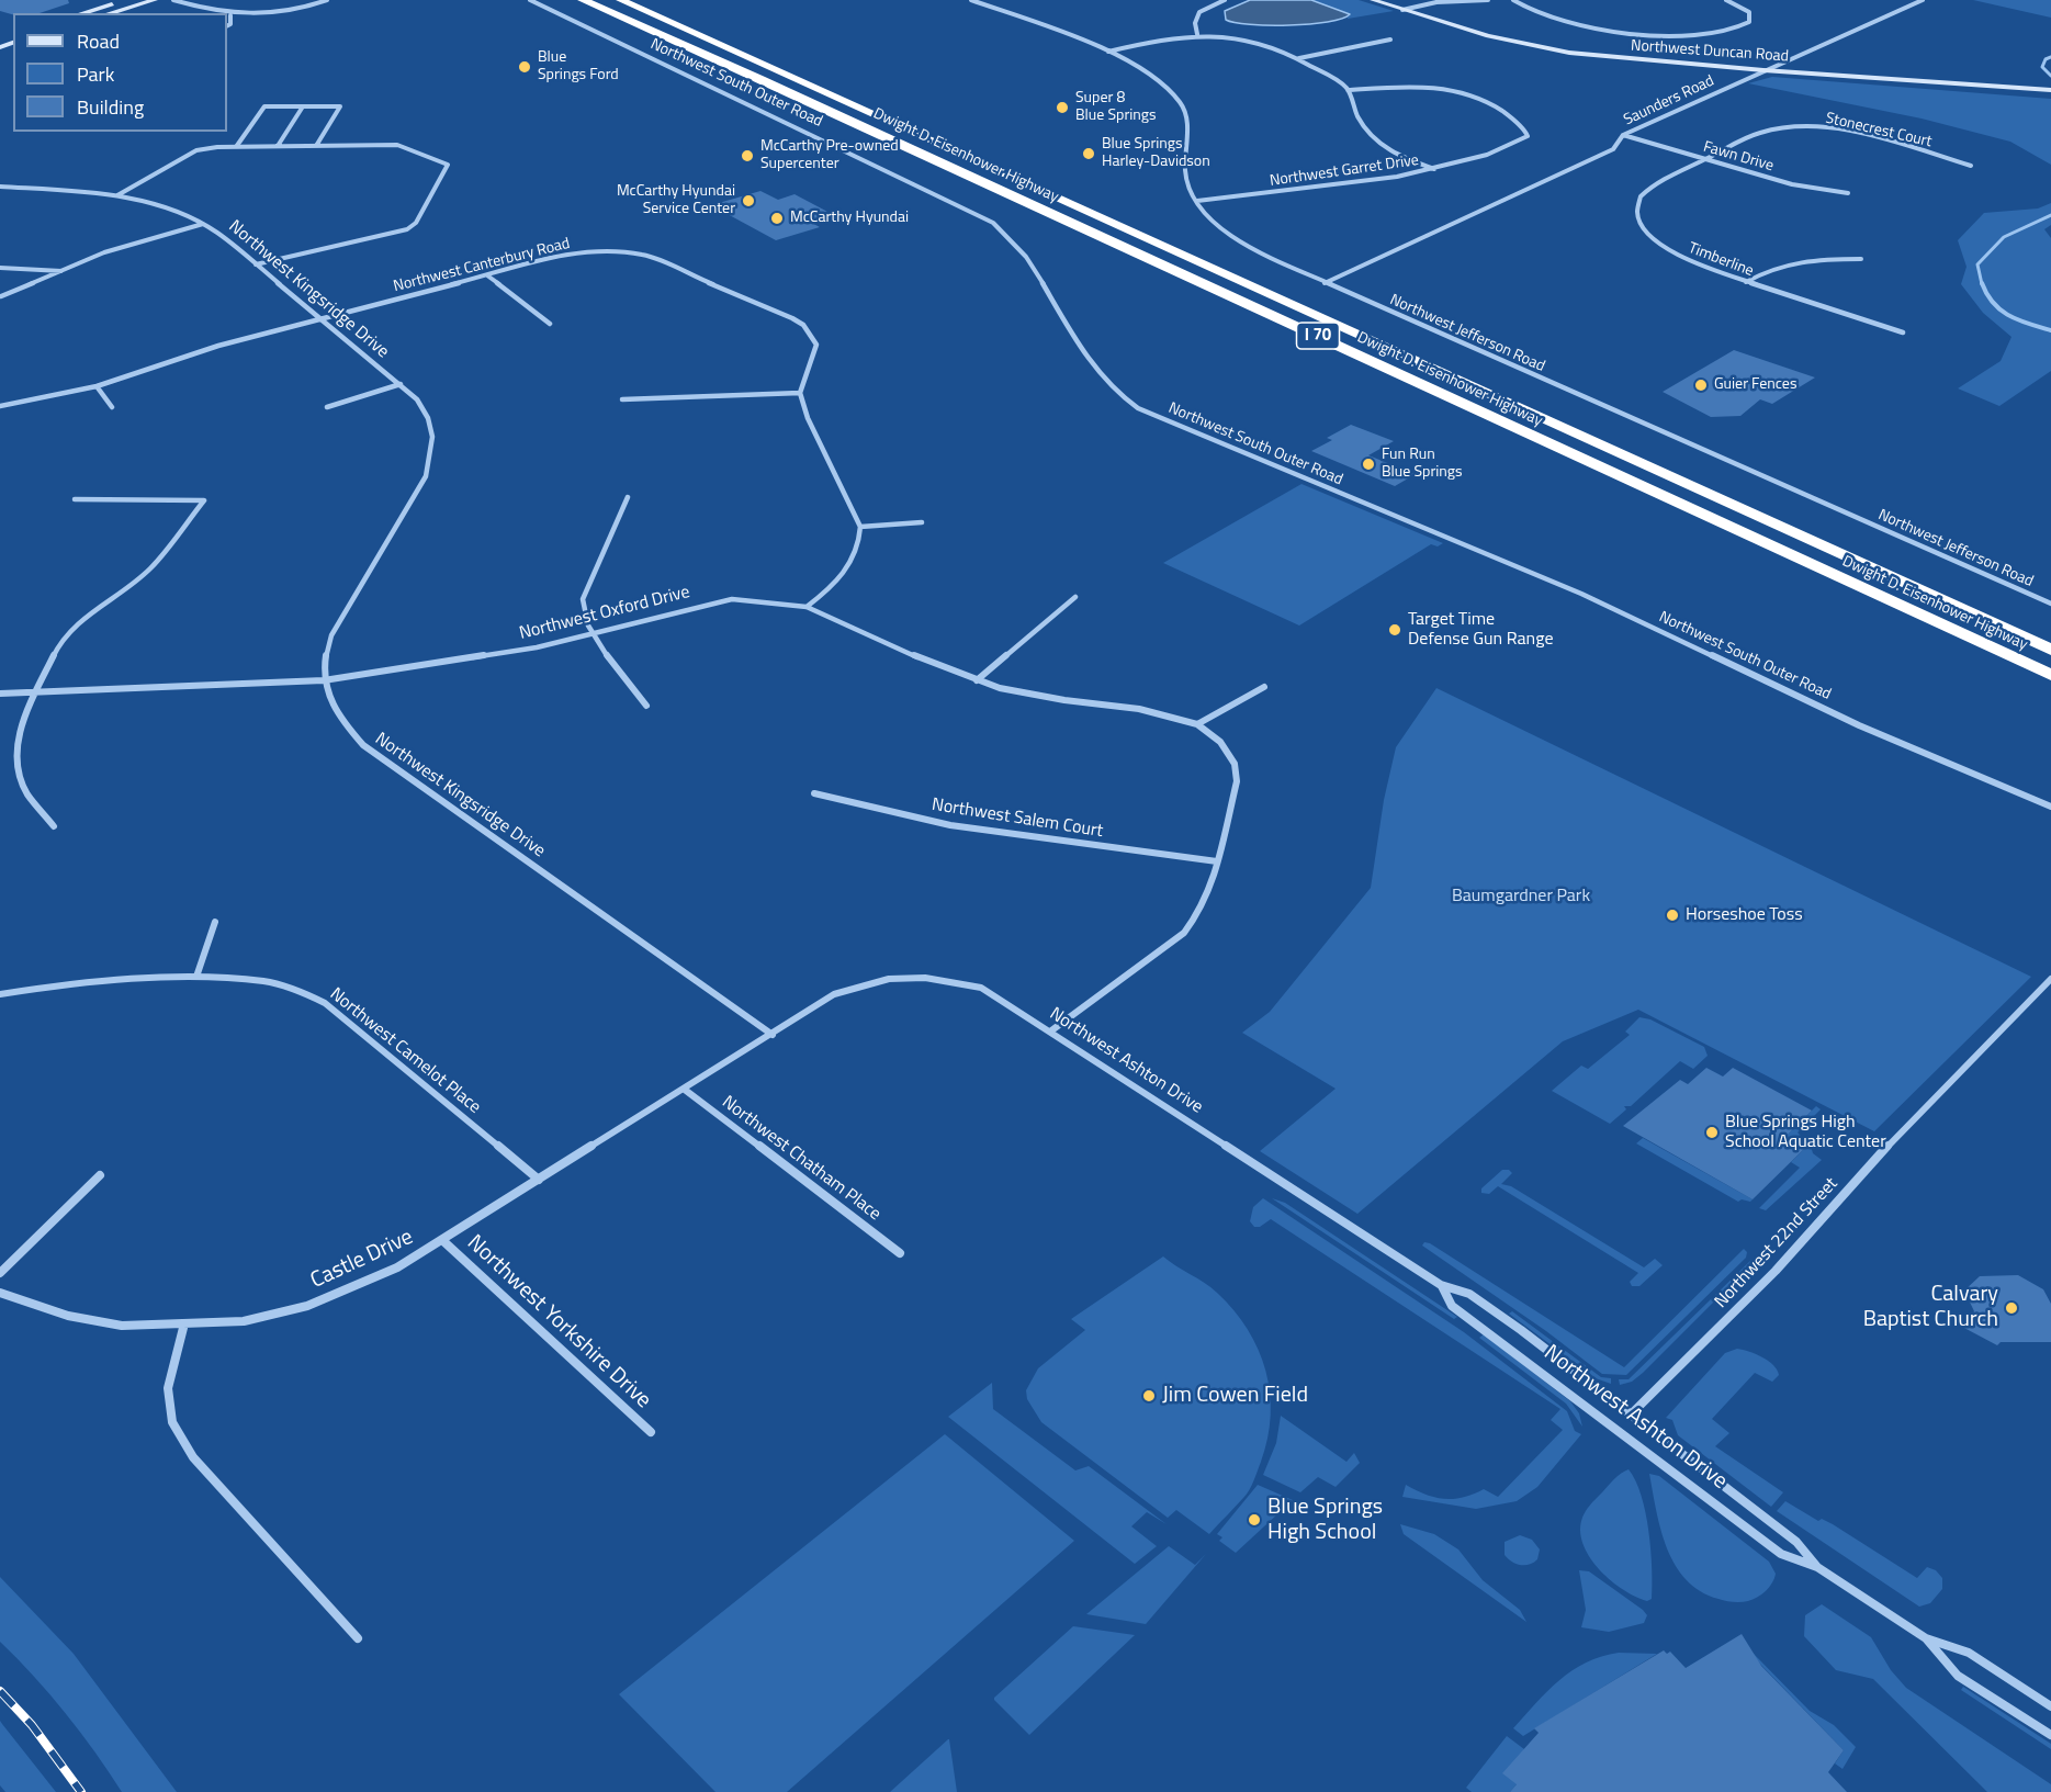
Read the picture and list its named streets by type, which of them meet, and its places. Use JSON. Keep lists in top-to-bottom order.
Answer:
{
  "streets": {
    "highway": ["Dwight D. Eisenhower Highway", "I 70"],
    "street": [
      "Northwest Duncan Road",
      "Northwest South Outer Road",
      "Saunders Road",
      "Stonecrest Court",
      "Fawn Drive",
      "Northwest Garret Drive",
      "Timberline",
      "Northwest Canterbury Road",
      "Northwest Kingsridge Drive",
      "Northwest Jefferson Road",
      "Northwest Oxford Drive",
      "Northwest Salem Court",
      "Northwest Camelot Place",
      "Northwest Ashton Drive",
      "Northwest Chatham Place",
      "Northwest 22nd Street",
      "Castle Drive",
      "Northwest Yorkshire Drive"
    ]
  },
  "crossings": [
    ["Northwest Duncan Road", "Saunders Road"],
    ["Saunders Road", "Fawn Drive"],
    ["Saunders Road", "Northwest Jefferson Road"],
    ["Stonecrest Court", "Fawn Drive"],
    ["Stonecrest Court", "Timberline"],
    ["Fawn Drive", "Timberline"],
    ["Northwest Garret Drive", "Northwest Jefferson Road"],
    ["Northwest Canterbury Road", "Northwest Kingsridge Drive"],
    ["Northwest Kingsridge Drive", "Northwest Oxford Drive"],
    ["Northwest Kingsridge Drive", "Northwest Ashton Drive"],
    ["Northwest Camelot Place", "Castle Drive"],
    ["Northwest Ashton Drive", "Northwest 22nd Street"],
    ["Castle Drive", "Northwest Yorkshire Drive"]
  ],
  "parks": ["Baumgardner Park"],
  "places": [
    "Blue Springs Ford",
    "Super 8 Blue Springs",
    "Blue Springs Harley-Davidson",
    "McCarthy Pre-owned Supercenter",
    "McCarthy Hyundai Service Center",
    "McCarthy Hyundai",
    "Guier Fences",
    "Fun Run Blue Springs",
    "Target Time Defense Gun Range",
    "Horseshoe Toss",
    "Blue Springs High School Aquatic Center",
    "Calvary Baptist Church",
    "Jim Cowen Field",
    "Blue Springs High School"
  ],
  "legend": ["Road", "Park", "Building"]
}
